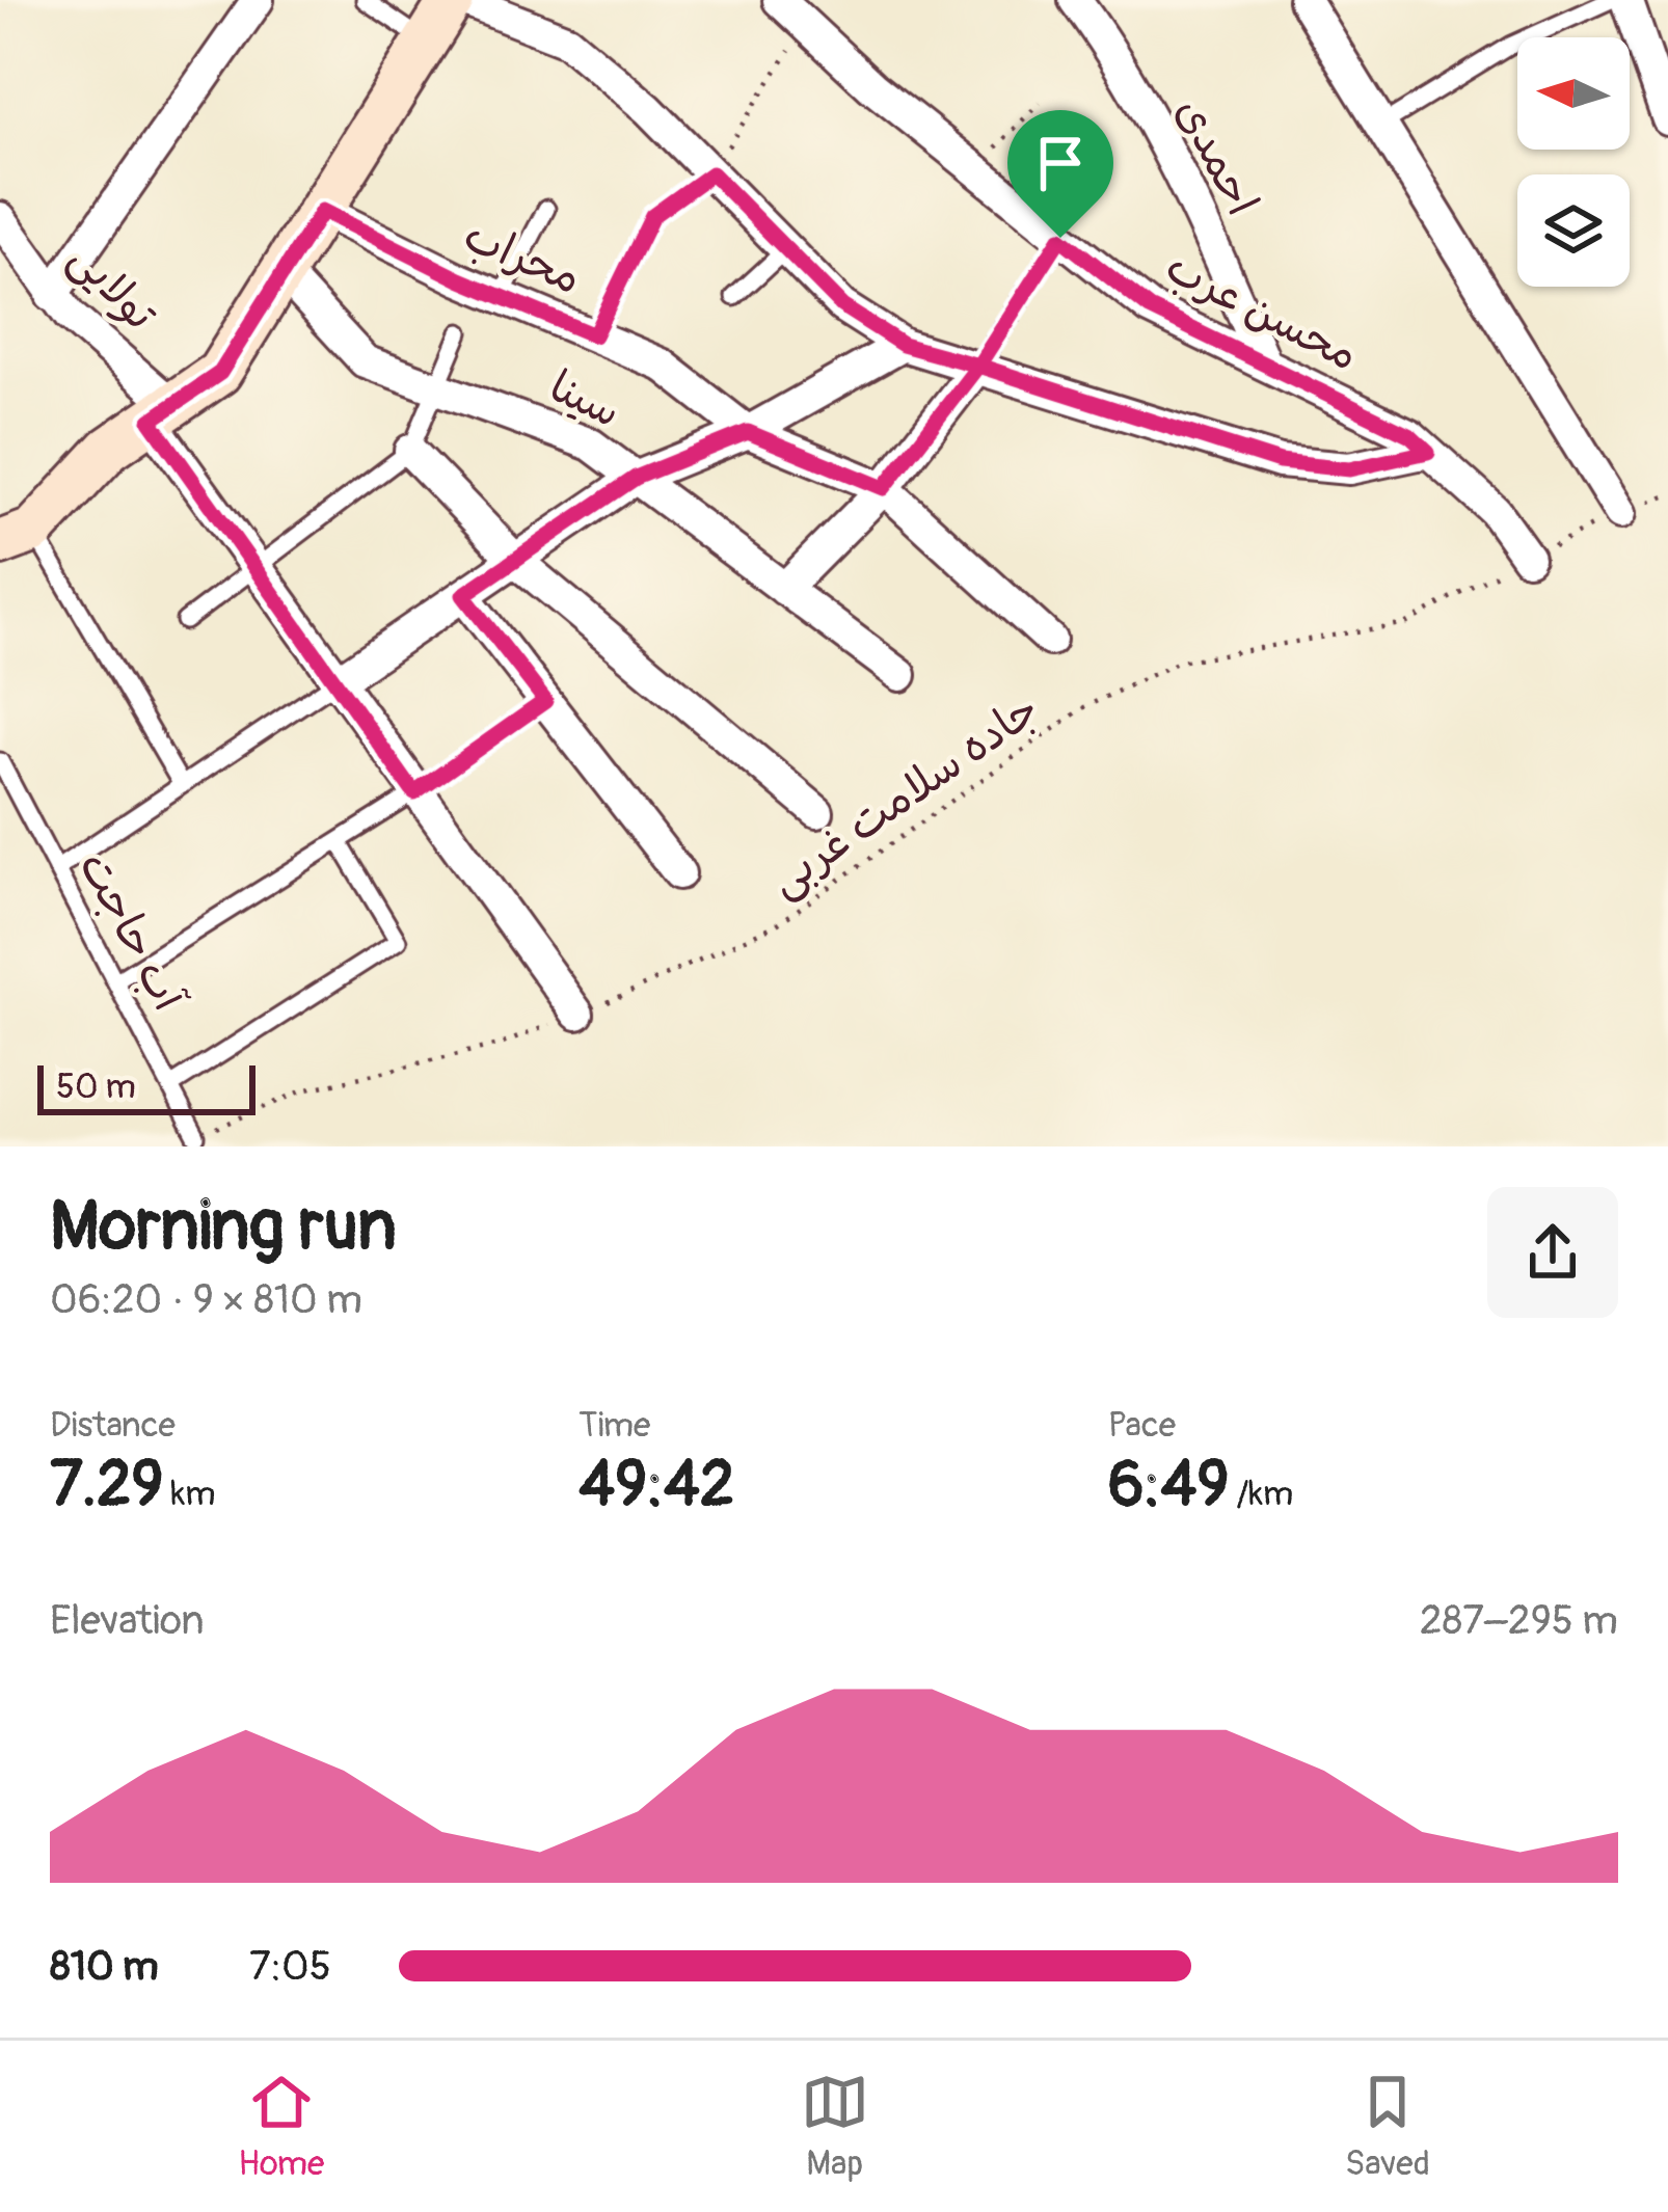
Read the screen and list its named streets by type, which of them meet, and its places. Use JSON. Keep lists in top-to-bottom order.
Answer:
{
  "streets": {
    "street": [
      "احمدی",
      "محراب",
      "تولایی",
      "محسن عرب",
      "سینا"
    ],
    "lane": ["آب حاجت"],
    "path": ["جاده سلامت غربی"]
  },
  "crossings": [
    ["احمدی", "محسن عرب"],
    ["تولایی", "جاده سلامت غربی"],
    ["محسن عرب", "جاده سلامت غربی"],
    ["جاده سلامت غربی", "آب حاجت"]
  ],
  "scale_bar": "50 m",
  "north": "left",
  "page": {
    "scale": "50 m",
    "heading": ["Morning run", "06:20 · 9 × 810 m"],
    "stats": [
      ["Distance", "7.29 km"],
      ["Time", "49:42"],
      ["Pace", "6:49 /km"]
    ],
    "chart": ["Elevation", "287–295 m"],
    "list": [
      {
        "name": "810 m",
        "note": "7:05"
      }
    ],
    "tabs": ["Home", "Map", "Saved"]
  }
}
